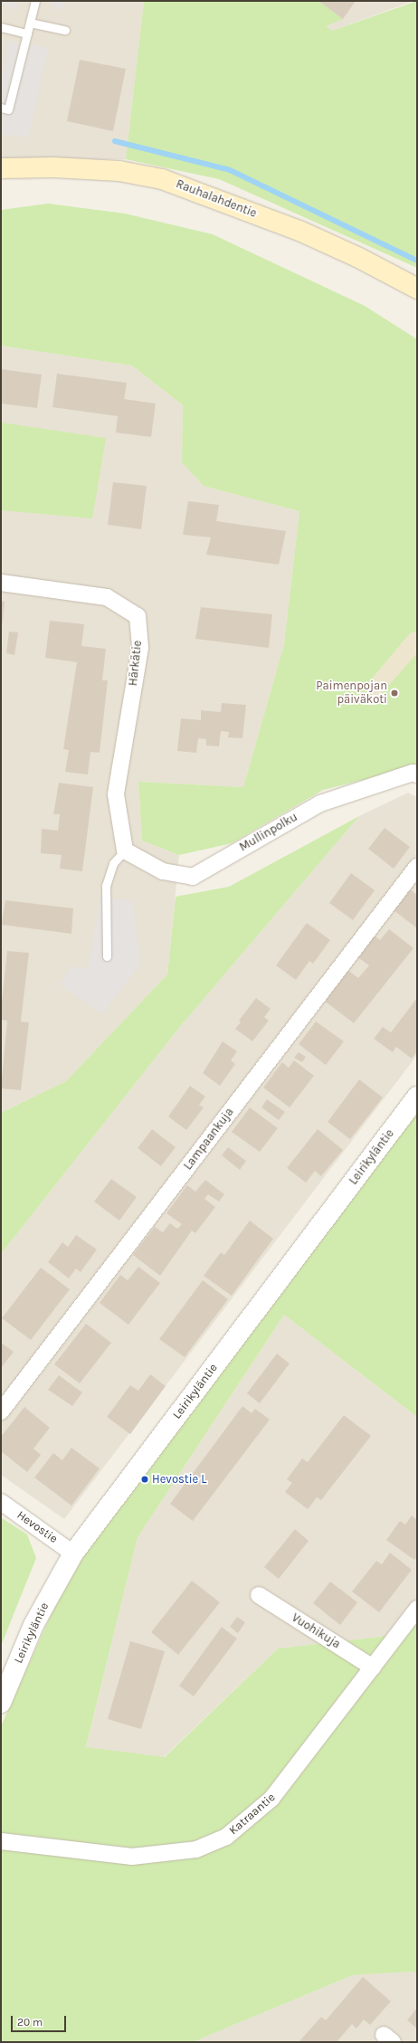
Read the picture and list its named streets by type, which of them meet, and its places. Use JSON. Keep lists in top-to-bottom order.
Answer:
{
  "streets": {
    "main road": ["Rauhalahdentie"],
    "street": [
      "Härkätie",
      "Mullinpolku",
      "Lampaankuja",
      "Leirikyläntie",
      "Hevostie",
      "Vuohikuja",
      "Katraantie"
    ]
  },
  "crossings": [
    ["Härkätie", "Mullinpolku"],
    ["Leirikyläntie", "Hevostie"],
    ["Vuohikuja", "Katraantie"]
  ],
  "places": ["Paimenpojan päiväkoti", "Hevostie L"],
  "scale_bar": "20 m"
}
